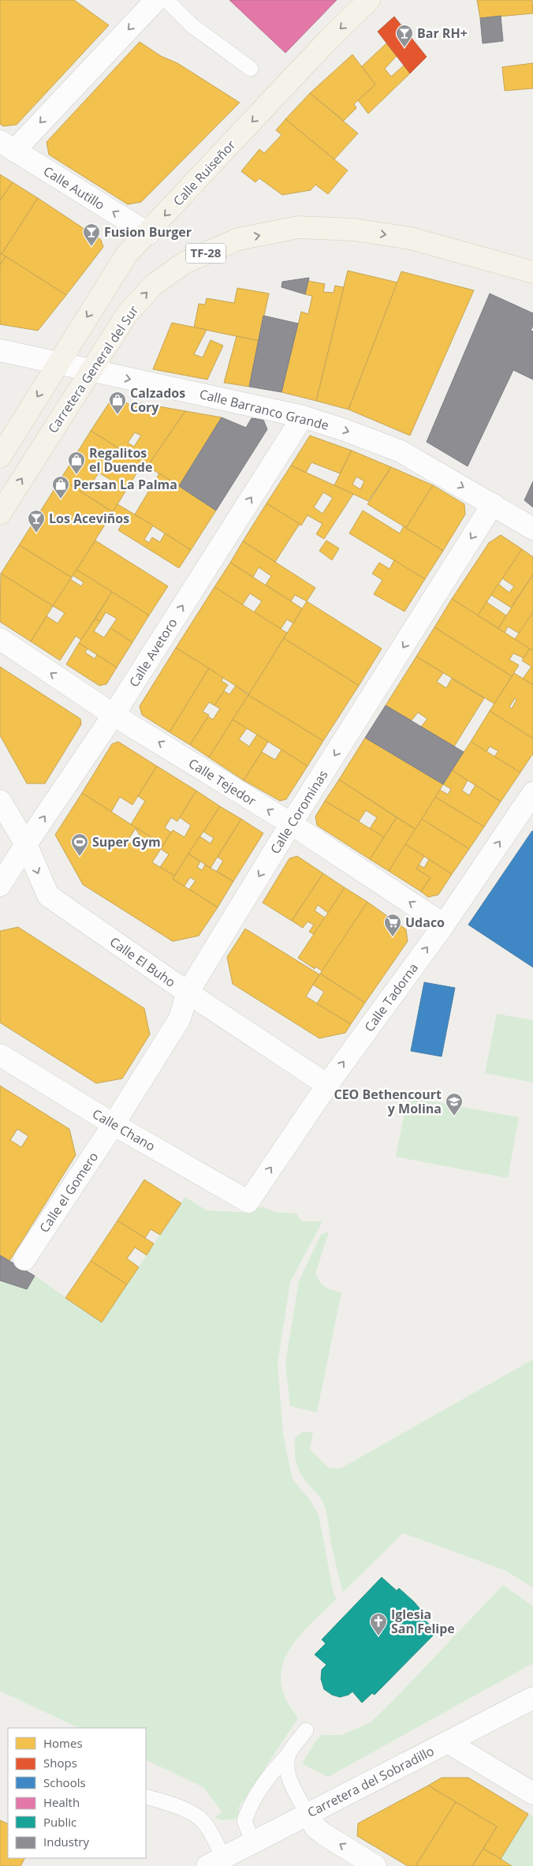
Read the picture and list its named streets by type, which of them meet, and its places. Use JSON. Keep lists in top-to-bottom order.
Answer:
{
  "streets": {
    "main road": ["Calle Ruiseñor", "TF-28", "Carretera General del Sur"],
    "street": [
      "Calle Autillo",
      "Calle Barranco Grande",
      "Calle Avetoro",
      "Calle Tejedor",
      "Calle Corominas",
      "Calle El Buho",
      "Calle Tadorna",
      "Calle Chano",
      "Calle el Gomero",
      "Carretera del Sobradillo"
    ]
  },
  "crossings": [
    ["Calle Ruiseñor", "Calle Autillo"],
    ["Calle Ruiseñor", "Calle Barranco Grande"],
    ["Carretera General del Sur", "Calle Barranco Grande"],
    ["Calle Barranco Grande", "Calle Avetoro"],
    ["Calle Barranco Grande", "Calle Corominas"],
    ["Calle Avetoro", "Calle Tejedor"],
    ["Calle Avetoro", "Calle El Buho"],
    ["Calle Tejedor", "Calle Corominas"],
    ["Calle Tejedor", "Calle Tadorna"],
    ["Calle Corominas", "Calle El Buho"],
    ["Calle Corominas", "Calle Chano"],
    ["Calle Corominas", "Calle el Gomero"],
    ["Calle El Buho", "Calle Tadorna"],
    ["Calle Tadorna", "Calle Chano"],
    ["Calle Chano", "Calle el Gomero"]
  ],
  "one_way": [
    "Calle Ruiseñor",
    "Calle Autillo",
    "Carretera General del Sur",
    "Calle Barranco Grande",
    "Calle Avetoro",
    "Calle Tejedor",
    "Calle Corominas",
    "Calle El Buho",
    "Calle Tadorna"
  ],
  "places": {
    "bar": ["Bar RH+", "Fusion Burger", "Los Aceviños"],
    "shop": ["Calzados Cory", "Regalitos el Duende", "Persan La Palma"],
    "sports": ["Super Gym"],
    "supermarket": ["Udaco"],
    "school or university": ["CEO Bethencourt y Molina"],
    "church": ["Iglesia San Felipe"]
  },
  "legend": [
    "Homes",
    "Shops",
    "Schools",
    "Health",
    "Public",
    "Industry"
  ]
}
